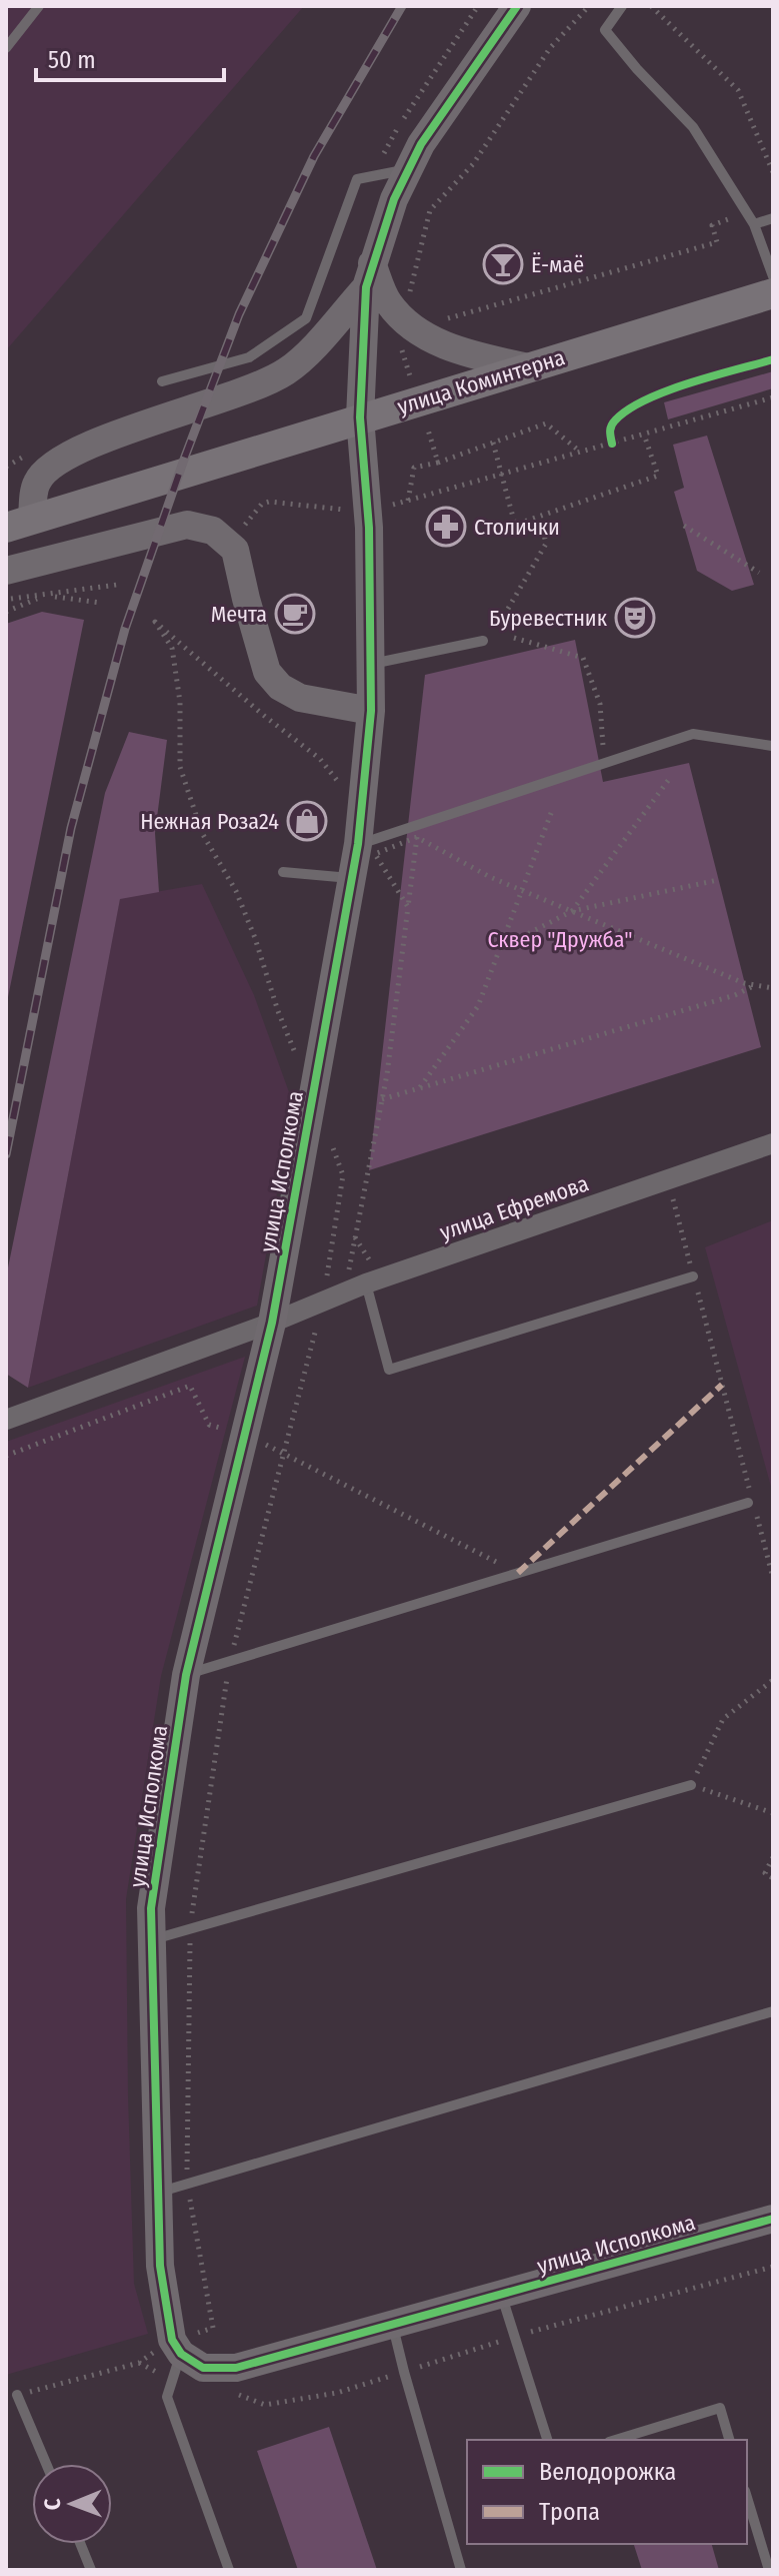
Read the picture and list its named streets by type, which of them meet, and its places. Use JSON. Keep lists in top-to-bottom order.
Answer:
{
  "streets": {
    "main road": ["улица Коминтерна"],
    "street": ["улица Исполкома", "улица Ефремова"]
  },
  "crossings": [
    ["улица Коминтерна", "улица Исполкома"],
    ["улица Исполкома", "улица Ефремова"]
  ],
  "parks": ["Сквер \"Дружба\""],
  "places": {
    "bar": ["Ё-маё"],
    "pharmacy": ["Столички"],
    "cafe": ["Мечта"],
    "theatre": ["Буревестник"],
    "shop": ["Нежная Роза24"]
  },
  "legend": ["Велодорожка", "Тропа"],
  "scale_bar": "50 m",
  "north": "left"
}
